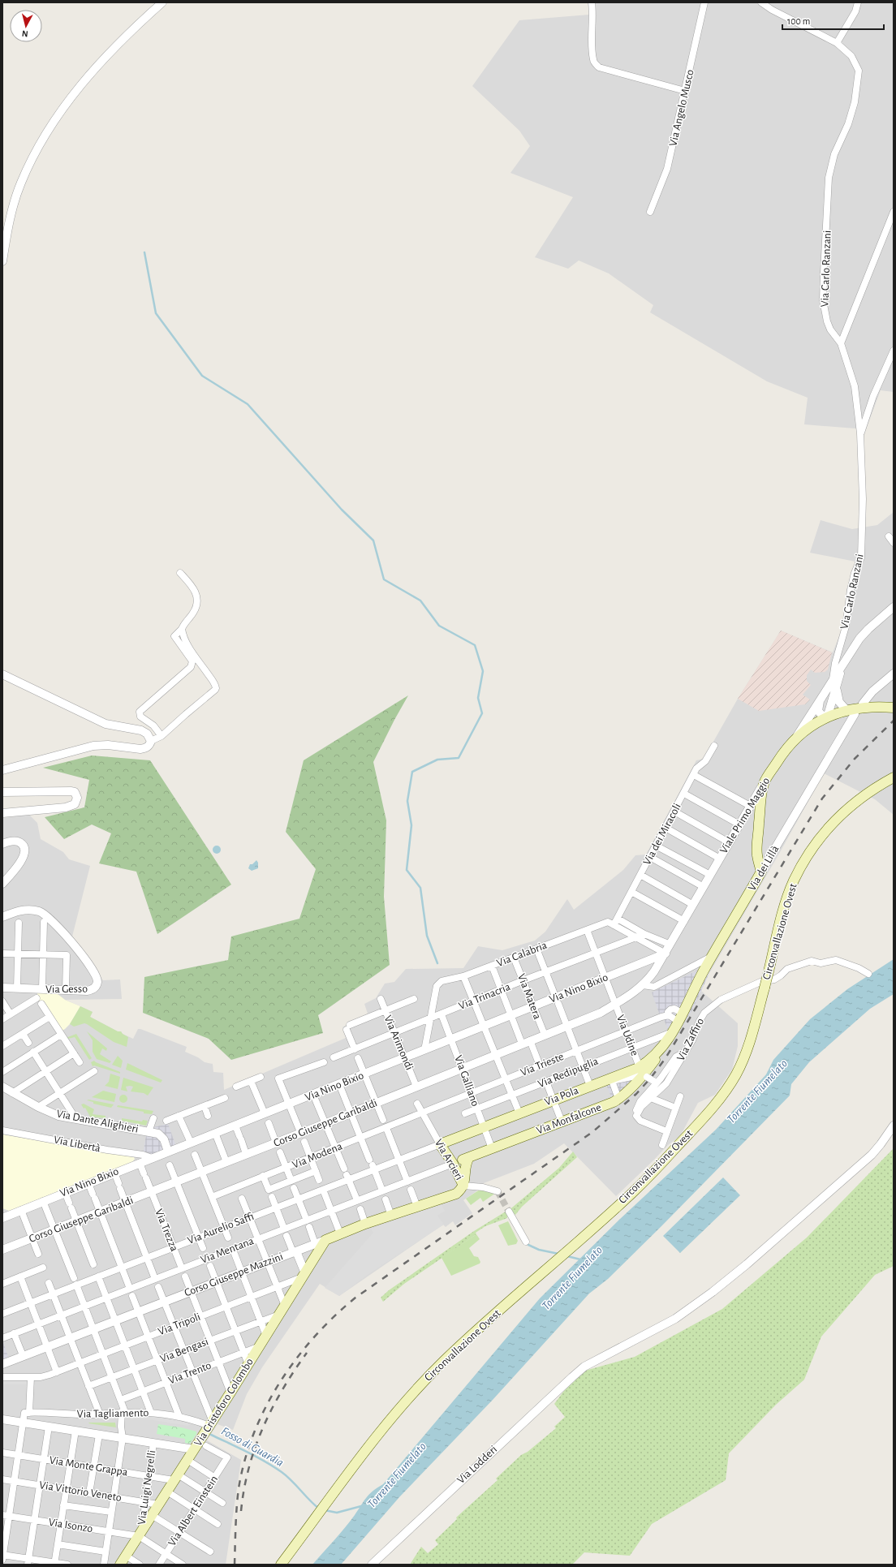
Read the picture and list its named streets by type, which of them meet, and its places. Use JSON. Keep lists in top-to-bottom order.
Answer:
{
  "streets": {
    "main road": [
      "Viale Primo Maggio",
      "Via dei Lillà",
      "Circonvallazione Ovest",
      "Via Pola",
      "Via Monfalcone",
      "Via Arcieri",
      "Corso Giuseppe Mazzini",
      "Via Cristoforo Colombo"
    ],
    "street": [
      "Via Angelo Musco",
      "Via Carlo Ranzani",
      "Via dei Miracoli",
      "Via Calabria",
      "Via Nino Bixio",
      "Via Gesso",
      "Via Trinacria",
      "Via Matera",
      "Via Udine",
      "Via Zaffiro",
      "Via Arimondi",
      "Via Trieste",
      "Via Redipuglia",
      "Via Galliano",
      "Via Dante Alighieri",
      "Corso Giuseppe Garibaldi",
      "Via Libertà",
      "Via Modena",
      "Via Aurelio Saffi",
      "Via Trezza",
      "Via Mentana",
      "Via Tripoli",
      "Via Bengasi",
      "Via Trento",
      "Via Tagliamento",
      "Via Lodderi",
      "Via Monte Grappa",
      "Via Luigi Negrelli",
      "Via Vittorio Veneto",
      "Via Albert Einstein",
      "Via Isonzo"
    ]
  },
  "crossings": [
    ["Viale Primo Maggio", "Via dei Lillà"],
    ["Viale Primo Maggio", "Via Nino Bixio"],
    ["Viale Primo Maggio", "Corso Giuseppe Garibaldi"],
    ["Via dei Miracoli", "Via Calabria"],
    ["Via dei Lillà", "Via Pola"],
    ["Via Calabria", "Via Trinacria"],
    ["Via Calabria", "Via Matera"],
    ["Via Calabria", "Via Udine"],
    ["Via Nino Bixio", "Via Matera"],
    ["Via Nino Bixio", "Via Udine"],
    ["Via Nino Bixio", "Via Arimondi"],
    ["Via Nino Bixio", "Via Galliano"],
    ["Via Nino Bixio", "Via Dante Alighieri"],
    ["Via Nino Bixio", "Via Libertà"],
    ["Via Nino Bixio", "Via Trezza"],
    ["Via Trinacria", "Via Matera"],
    ["Via Trinacria", "Via Udine"],
    ["Via Trinacria", "Via Arimondi"],
    ["Via Trinacria", "Via Galliano"],
    ["Via Matera", "Corso Giuseppe Garibaldi"],
    ["Via Udine", "Via Trieste"],
    ["Via Udine", "Via Redipuglia"],
    ["Via Udine", "Via Pola"],
    ["Via Udine", "Via Monfalcone"],
    ["Via Udine", "Corso Giuseppe Garibaldi"],
    ["Via Arimondi", "Corso Giuseppe Garibaldi"],
    ["Via Trieste", "Via Galliano"],
    ["Via Trieste", "Via Modena"],
    ["Via Trieste", "Via Arcieri"],
    ["Via Redipuglia", "Via Galliano"],
    ["Via Redipuglia", "Via Pola"],
    ["Via Galliano", "Via Pola"],
    ["Via Galliano", "Via Monfalcone"],
    ["Via Galliano", "Corso Giuseppe Garibaldi"],
    ["Via Pola", "Via Monfalcone"],
    ["Via Pola", "Via Arcieri"],
    ["Via Pola", "Via Aurelio Saffi"],
    ["Via Monfalcone", "Via Arcieri"],
    ["Via Monfalcone", "Via Mentana"],
    ["Corso Giuseppe Garibaldi", "Via Trezza"],
    ["Via Modena", "Via Arcieri"],
    ["Via Arcieri", "Via Aurelio Saffi"],
    ["Via Arcieri", "Via Mentana"],
    ["Via Arcieri", "Corso Giuseppe Mazzini"],
    ["Via Aurelio Saffi", "Via Trezza"],
    ["Via Trezza", "Via Mentana"],
    ["Corso Giuseppe Mazzini", "Via Cristoforo Colombo"],
    ["Via Tripoli", "Via Cristoforo Colombo"],
    ["Via Bengasi", "Via Cristoforo Colombo"],
    ["Via Trento", "Via Cristoforo Colombo"],
    ["Via Cristoforo Colombo", "Via Tagliamento"],
    ["Via Cristoforo Colombo", "Via Monte Grappa"],
    ["Via Cristoforo Colombo", "Via Luigi Negrelli"],
    ["Via Cristoforo Colombo", "Via Vittorio Veneto"],
    ["Via Cristoforo Colombo", "Via Isonzo"],
    ["Via Tagliamento", "Via Luigi Negrelli"],
    ["Via Monte Grappa", "Via Luigi Negrelli"],
    ["Via Luigi Negrelli", "Via Vittorio Veneto"],
    ["Via Luigi Negrelli", "Via Isonzo"]
  ],
  "water": ["Torrente Fiumelato", "Fosso di Guardia"],
  "scale_bar": "100 m",
  "north": "bottom"
}
